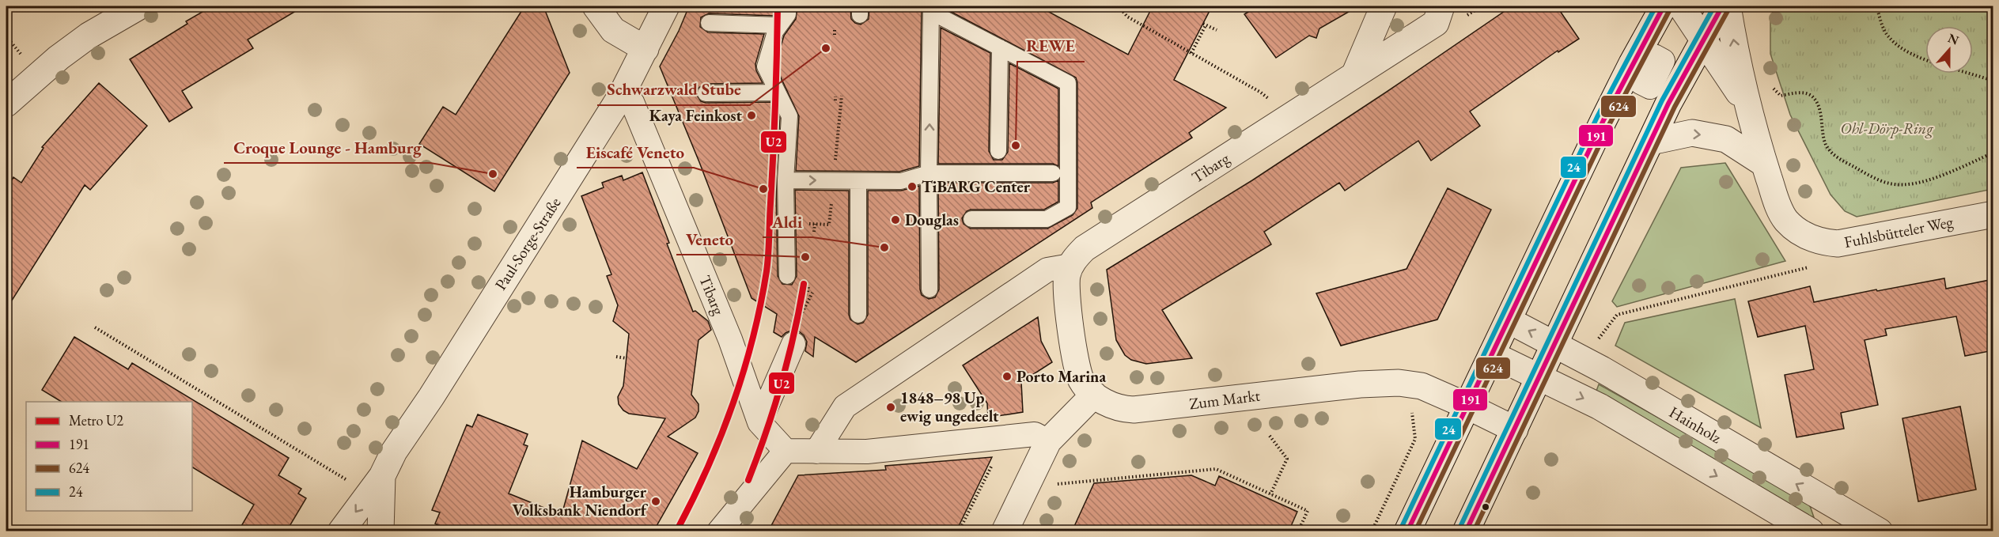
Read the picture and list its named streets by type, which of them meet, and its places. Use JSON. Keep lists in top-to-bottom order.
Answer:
{
  "streets": {
    "street": [
      "Tibarg",
      "Fuhlsbütteler Weg",
      "Paul-Sorge-Straße",
      "Zum Markt",
      "Hainholz"
    ]
  },
  "crossings": [
    ["Tibarg", "Paul-Sorge-Straße"]
  ],
  "parks": ["Ohl-Dörp-Ring"],
  "places": [
    "Schwarzwald Stube",
    "Kaya Feinkost",
    "REWE",
    "Croque Lounge - Hamburg",
    "TiBARG Center",
    "Eiscafé Veneto",
    "Douglas",
    "Aldi",
    "Veneto",
    "Porto Marina",
    "1848–98 Up ewig ungedeelt",
    "Hamburger Volksbank Niendorf"
  ],
  "lines": [
    "metro line U2",
    "transit line 191",
    "transit line 24",
    "transit line 624"
  ],
  "legend": [
    "Metro U2",
    "191",
    "624",
    "24"
  ],
  "north": "top"
}
